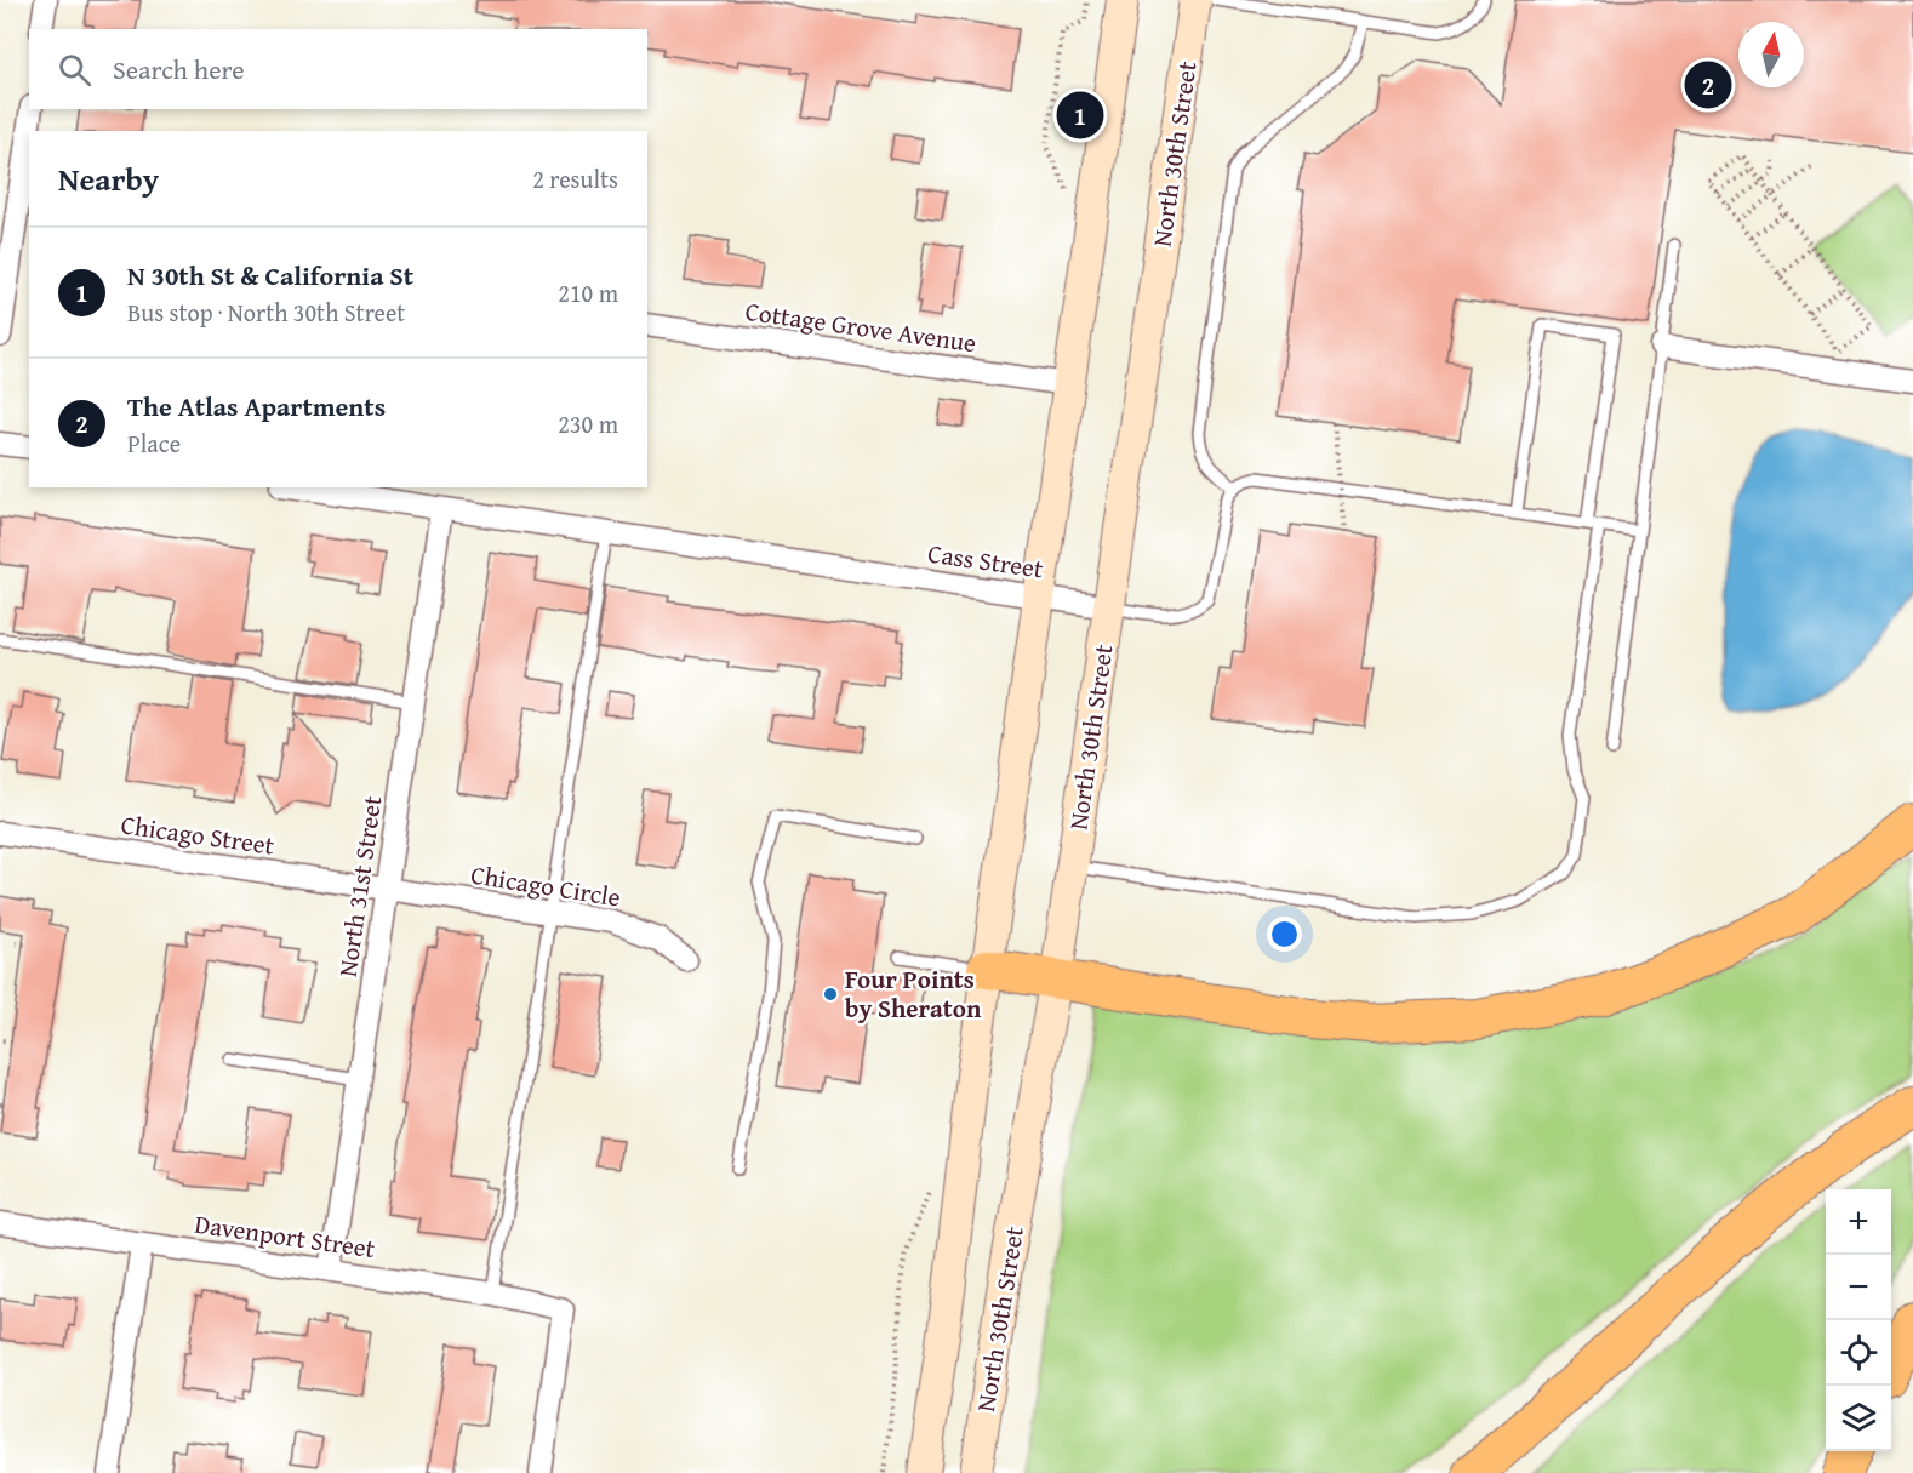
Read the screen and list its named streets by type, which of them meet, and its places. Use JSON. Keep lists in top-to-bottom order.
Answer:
{
  "streets": {
    "main road": ["North 30th Street"],
    "street": [
      "Cottage Grove Avenue",
      "Cass Street",
      "Chicago Street",
      "North 31st Street",
      "Chicago Circle",
      "Davenport Street"
    ]
  },
  "crossings": [
    ["North 30th Street", "Cottage Grove Avenue"],
    ["North 30th Street", "Cass Street"],
    ["Cass Street", "North 31st Street"],
    ["Chicago Street", "North 31st Street"],
    ["Chicago Street", "Chicago Circle"],
    ["North 31st Street", "Chicago Circle"],
    ["North 31st Street", "Davenport Street"]
  ],
  "places": ["Four Points by Sheraton"],
  "north": "top",
  "page": {
    "search": "Search here",
    "pins": ["2", "1"],
    "heading": ["Nearby", "2 results"],
    "list": [
      {
        "mark": "1",
        "name": "N 30th St & California St",
        "note": "Bus stop · North 30th Street",
        "value": "210 m"
      },
      {
        "mark": "2",
        "name": "The Atlas Apartments",
        "note": "Place",
        "value": "230 m"
      }
    ],
    "map_buttons": ["+", "−"]
  }
}
